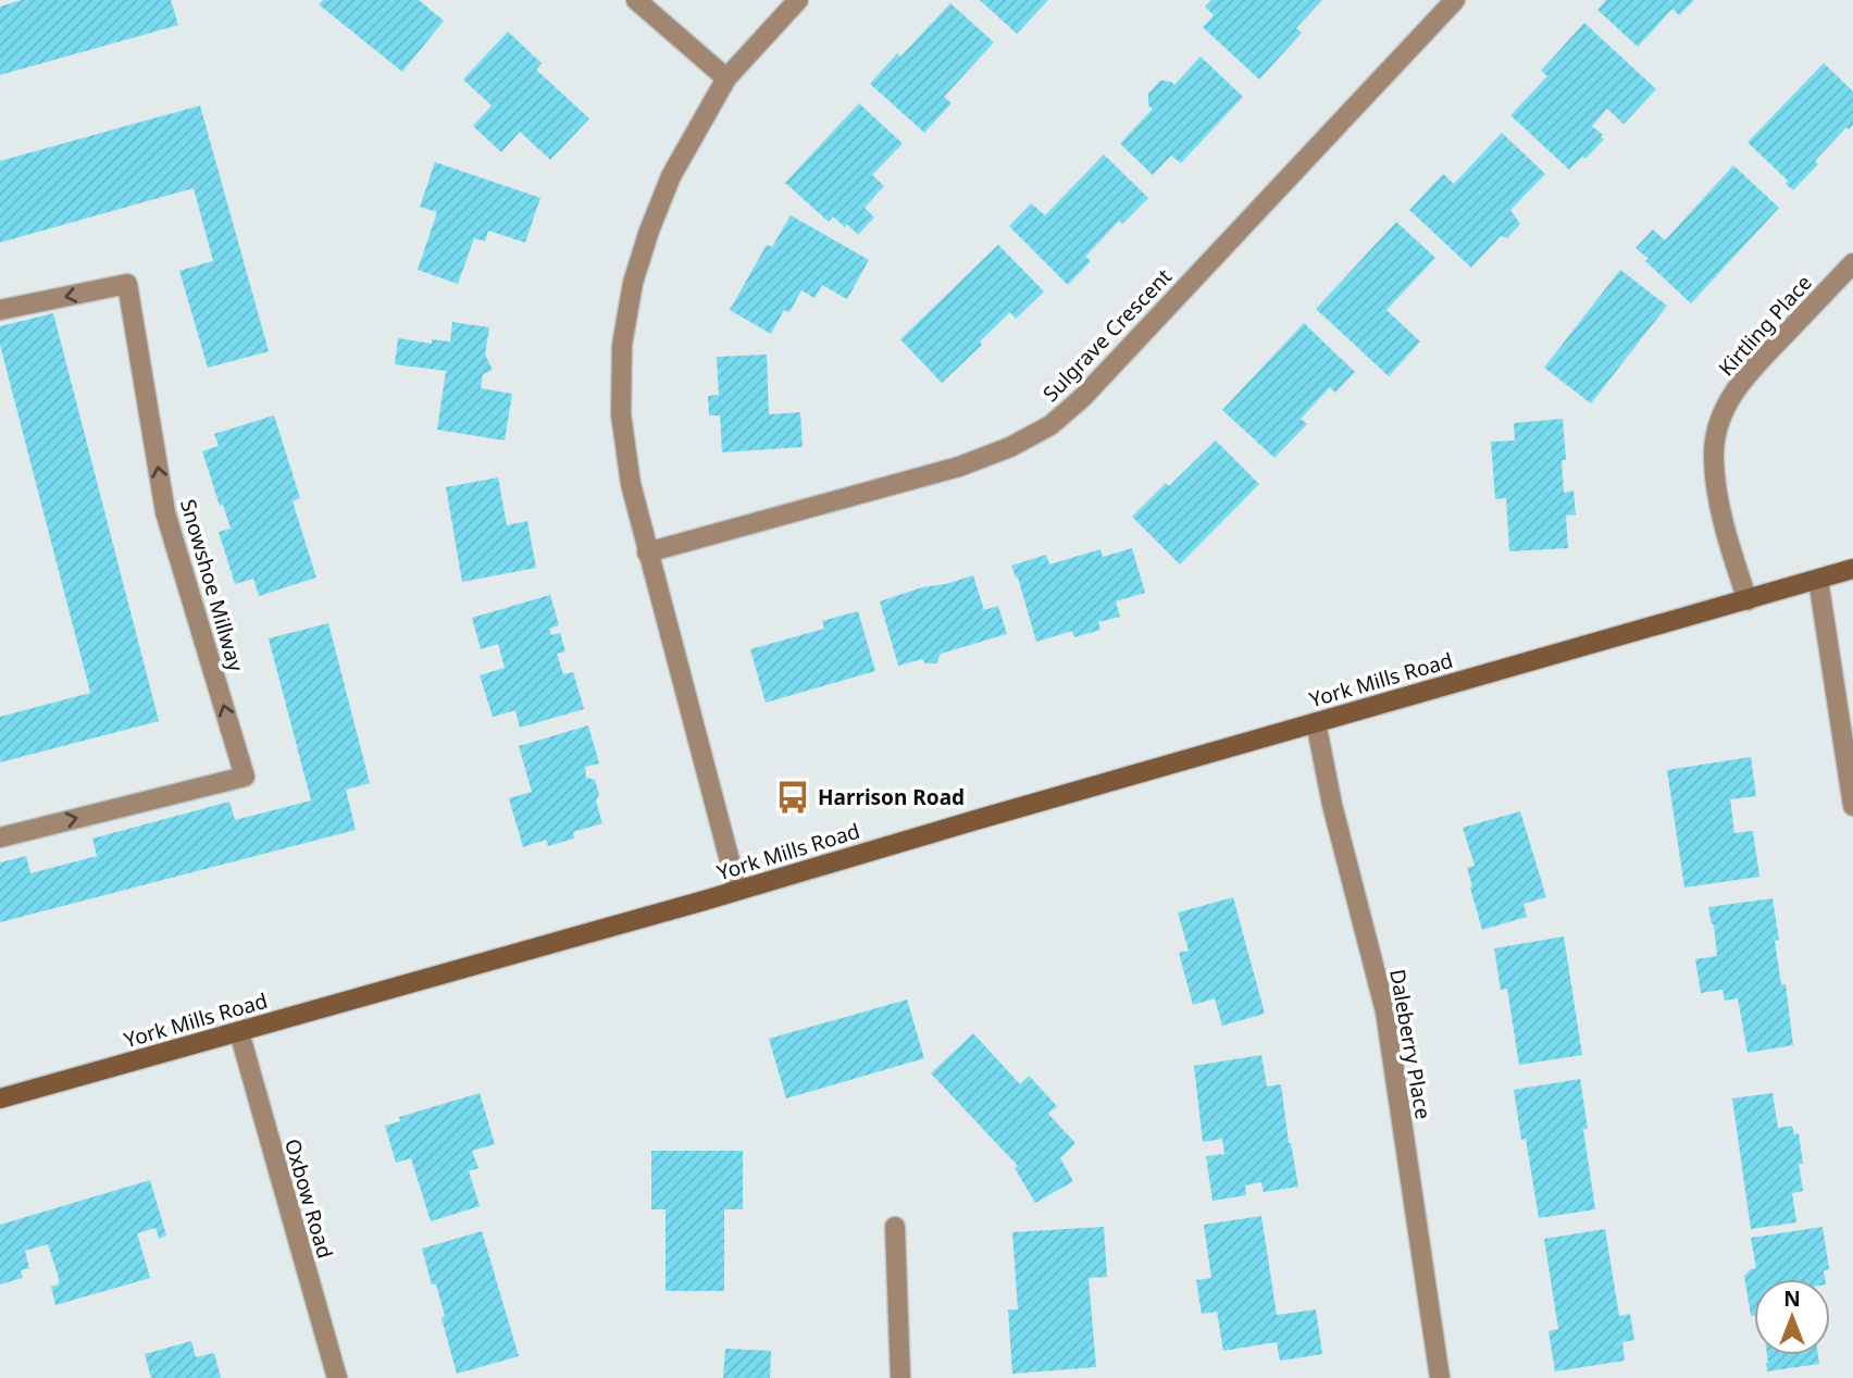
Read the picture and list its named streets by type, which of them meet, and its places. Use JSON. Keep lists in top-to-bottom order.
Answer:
{
  "streets": {
    "main road": ["York Mills Road"],
    "street": [
      "Kirtling Place",
      "Sulgrave Crescent",
      "Snowshoe Millway",
      "Daleberry Place",
      "Oxbow Road"
    ]
  },
  "crossings": [
    ["Kirtling Place", "York Mills Road"],
    ["York Mills Road", "Daleberry Place"],
    ["York Mills Road", "Oxbow Road"]
  ],
  "places": {
    "bus stop": ["Harrison Road"]
  },
  "north": "top"
}
